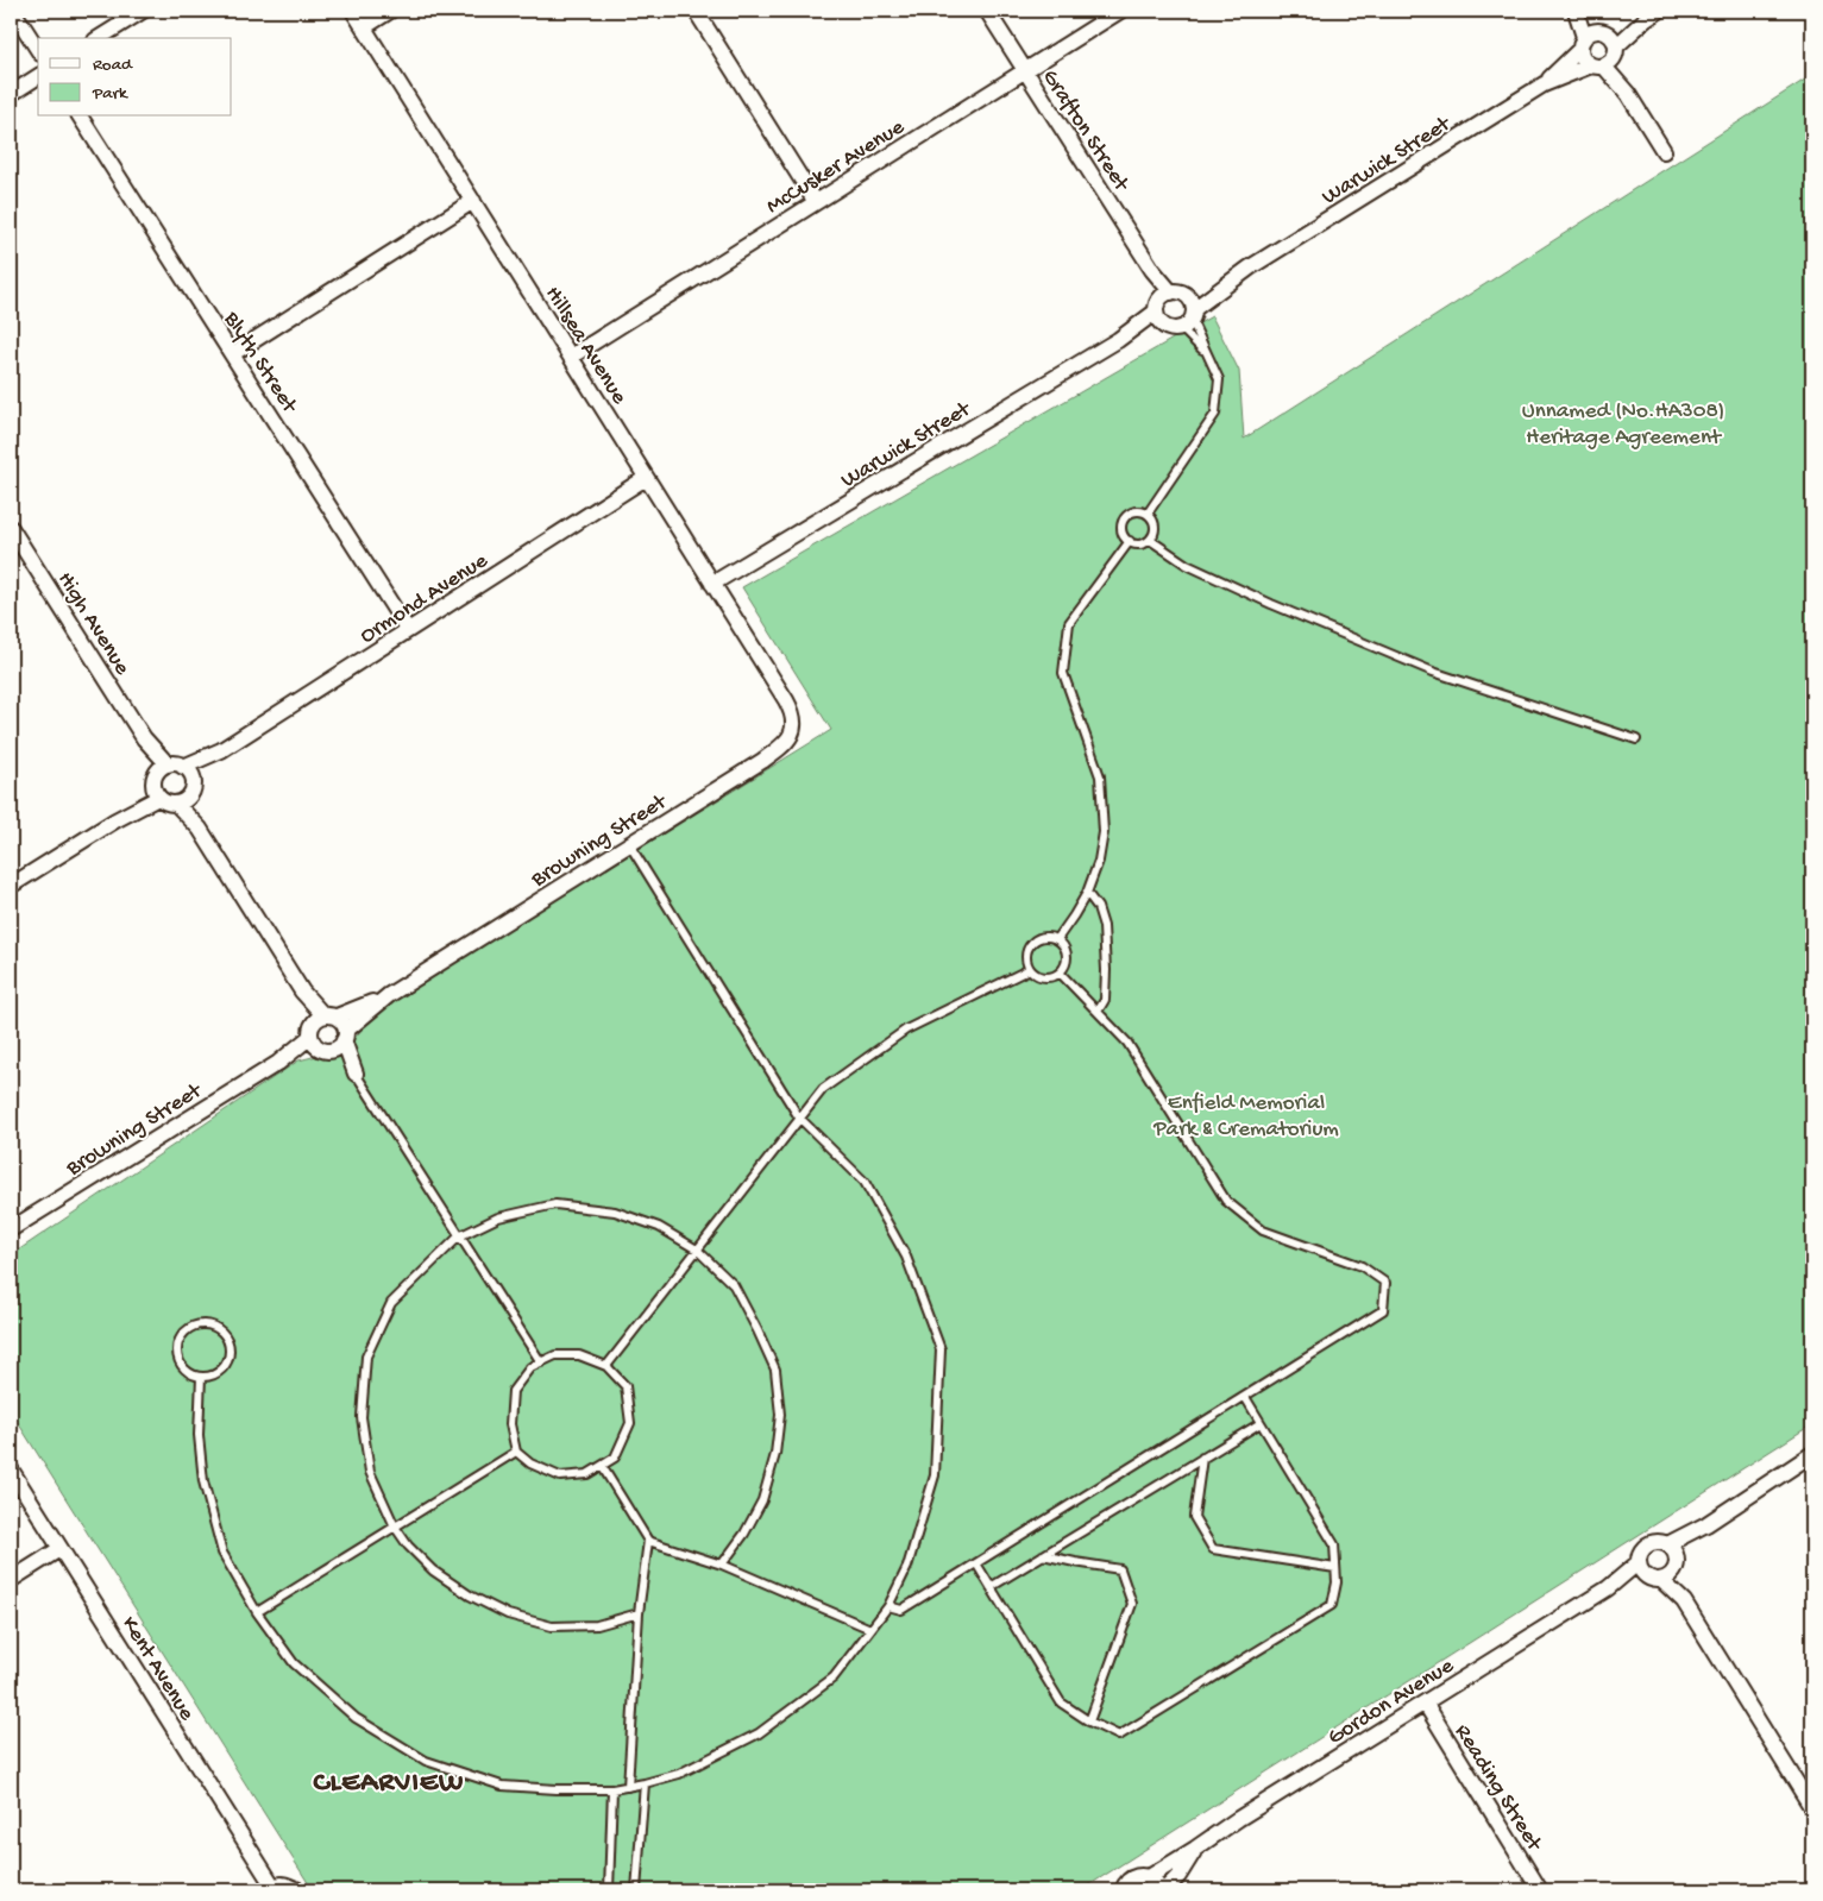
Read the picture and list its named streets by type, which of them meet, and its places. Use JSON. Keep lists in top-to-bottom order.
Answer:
{
  "streets": {
    "street": [
      "Grafton Street",
      "Warwick Street",
      "McCusker Avenue",
      "Hillsea Avenue",
      "Blyth Street",
      "Ormond Avenue",
      "High Avenue",
      "Browning Street",
      "Kent Avenue",
      "Gordon Avenue",
      "Reading Street"
    ]
  },
  "crossings": [
    ["Grafton Street", "Warwick Street"],
    ["Grafton Street", "McCusker Avenue"],
    ["Warwick Street", "Hillsea Avenue"],
    ["McCusker Avenue", "Hillsea Avenue"],
    ["Hillsea Avenue", "Ormond Avenue"],
    ["Hillsea Avenue", "Browning Street"],
    ["Blyth Street", "Ormond Avenue"],
    ["Ormond Avenue", "High Avenue"],
    ["Gordon Avenue", "Reading Street"]
  ],
  "districts": ["CLEARVIEW"],
  "parks": ["Unnamed (No.HA308) Heritage Agreement", "Enfield Memorial Park & Crematorium"],
  "legend": ["Road", "Park"]
}
